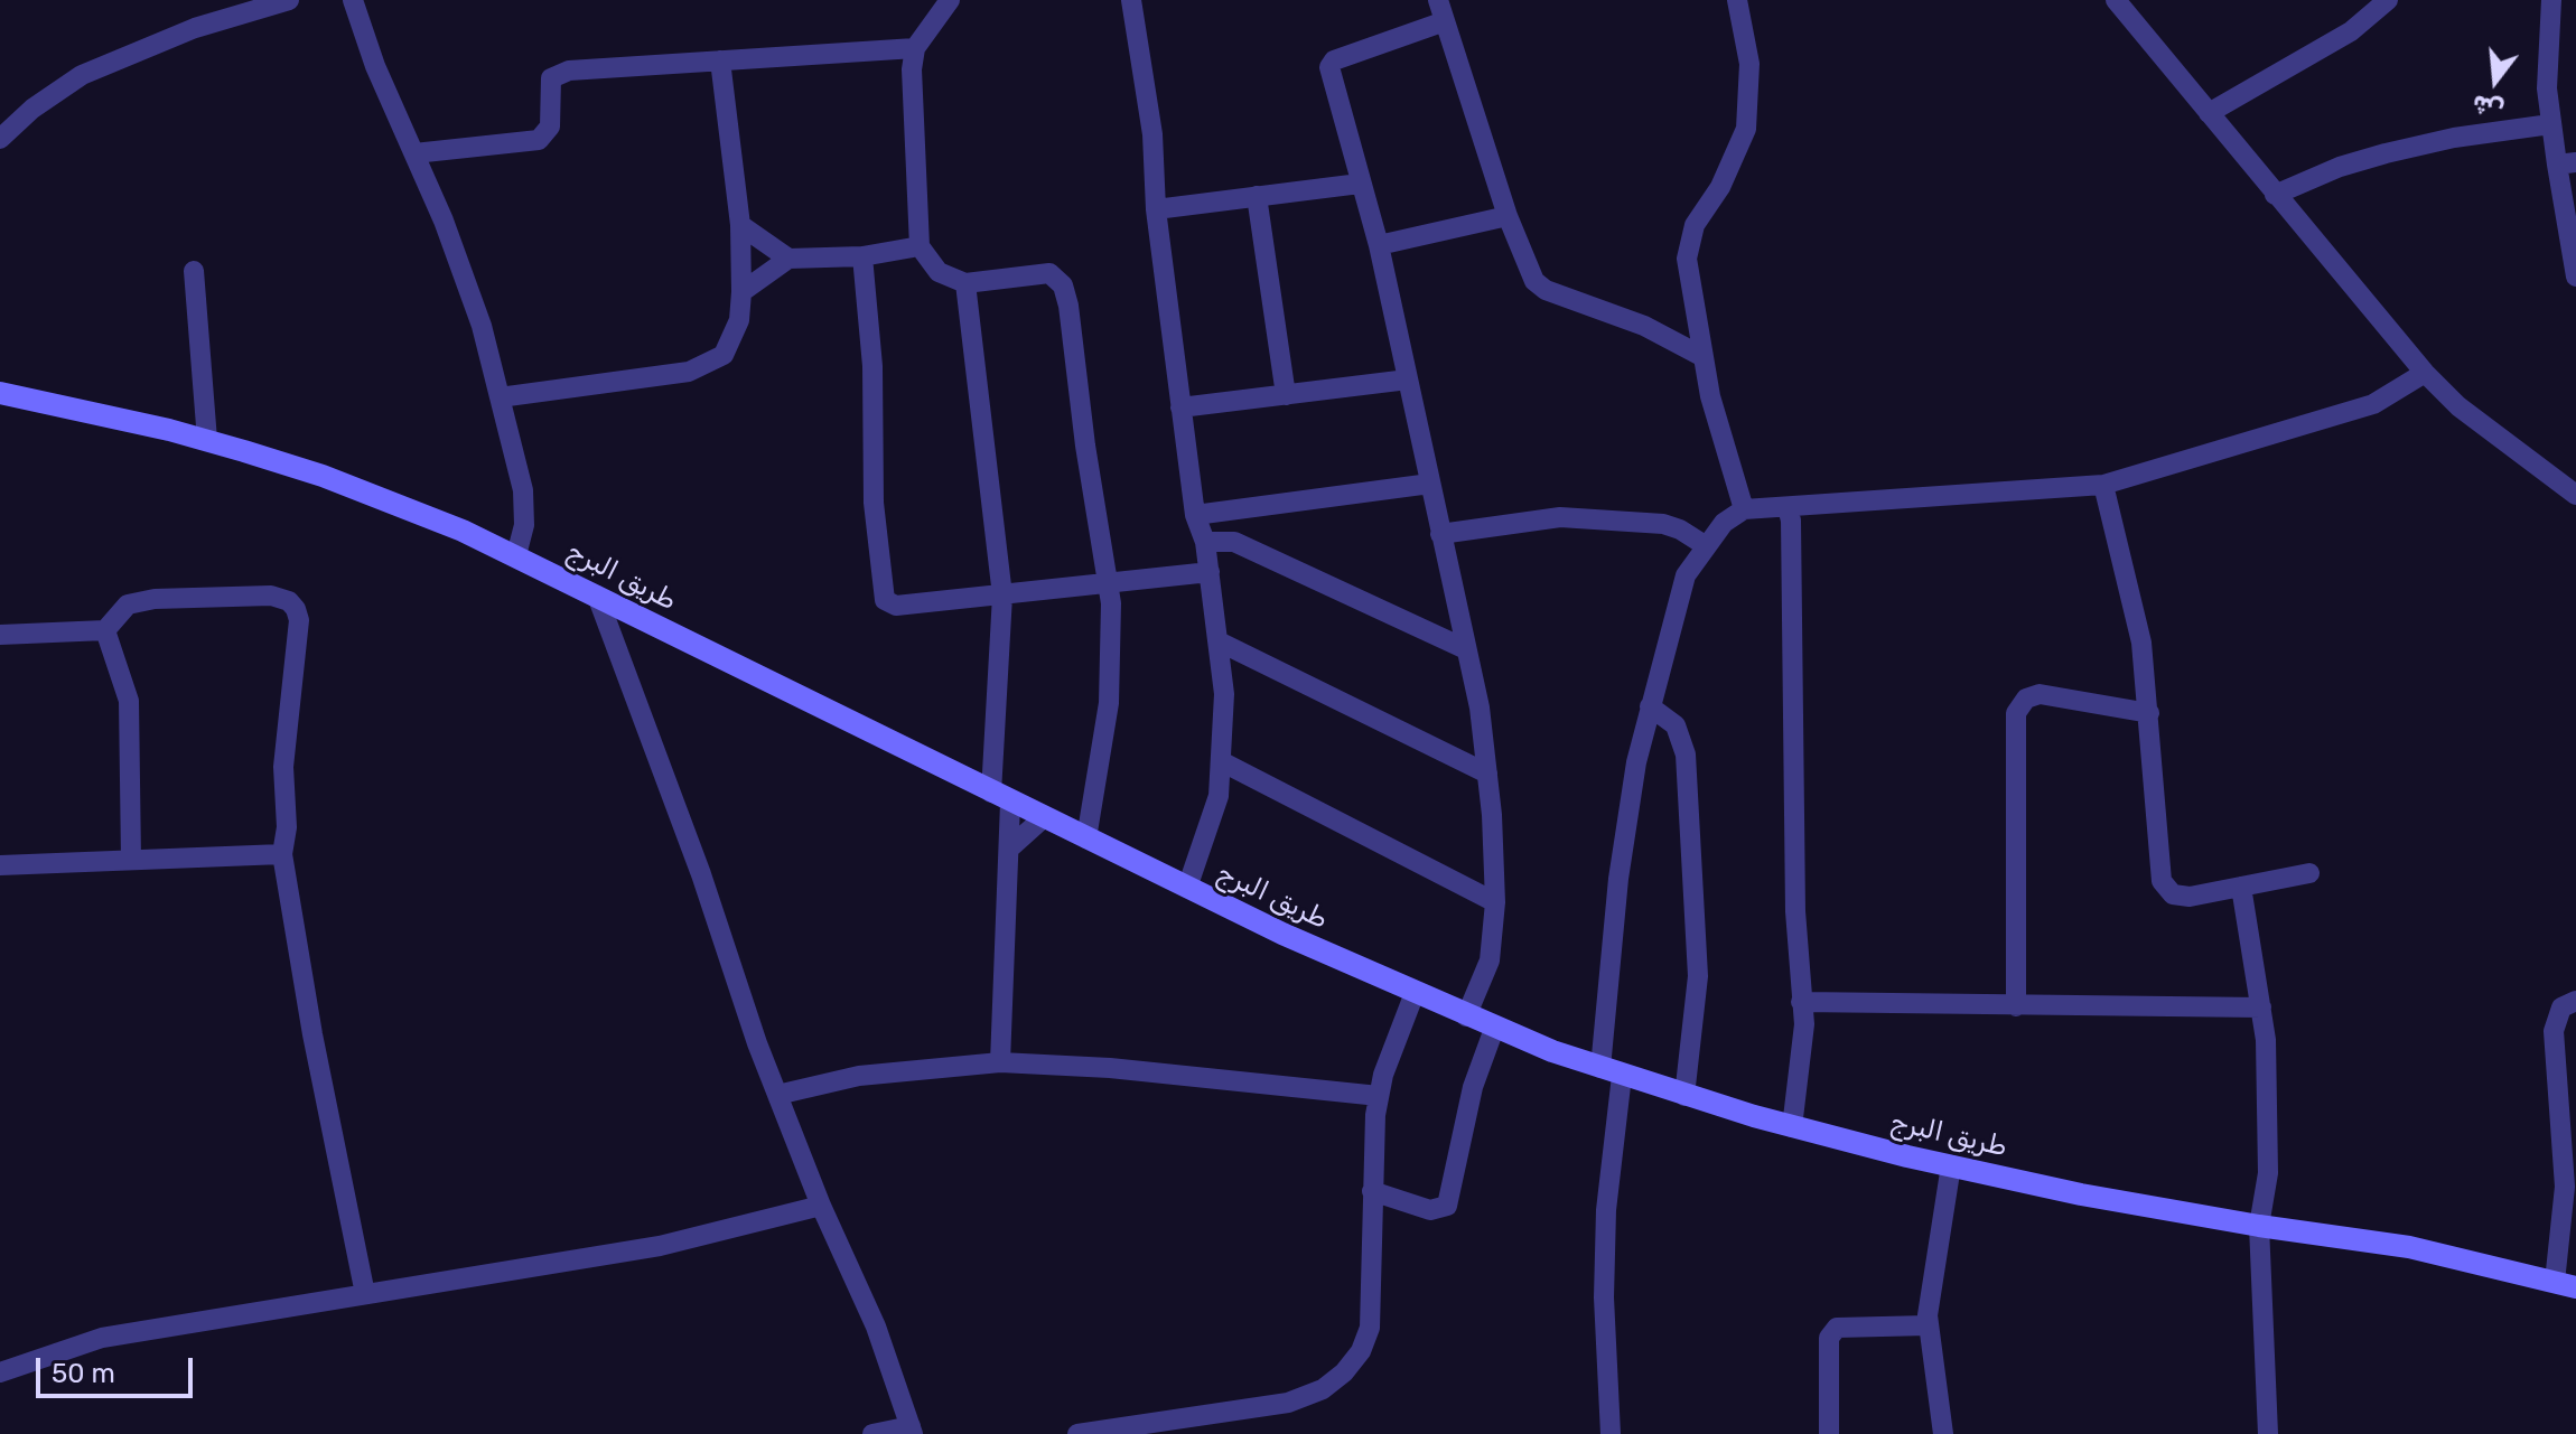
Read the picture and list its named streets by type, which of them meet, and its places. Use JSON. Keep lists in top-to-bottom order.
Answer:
{
  "streets": {
    "street": ["طريق البرج"]
  },
  "scale_bar": "50 m",
  "north": "bottom"
}
